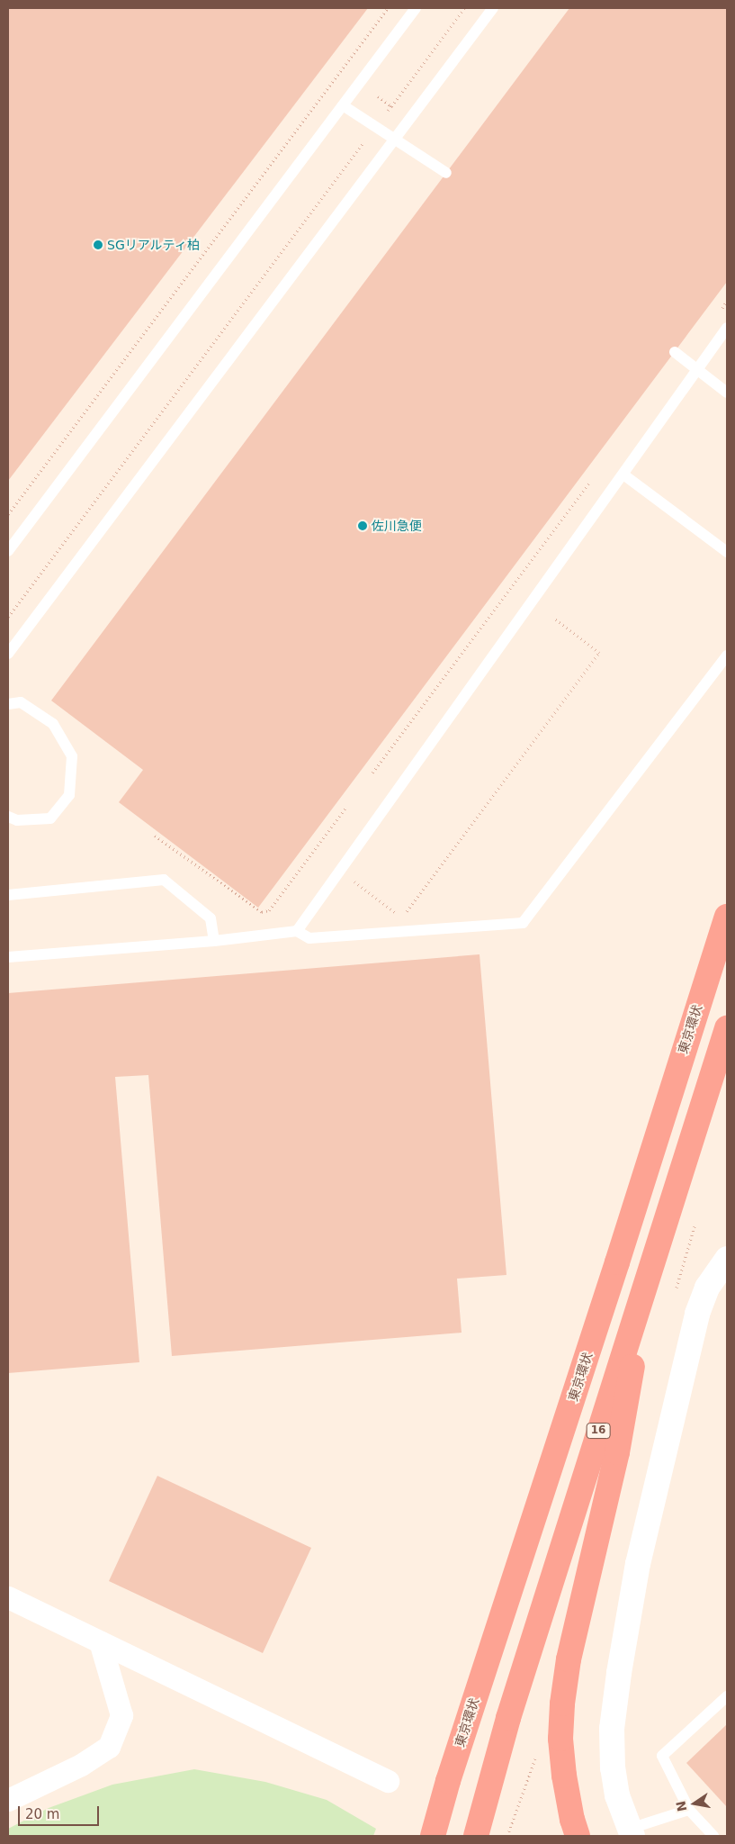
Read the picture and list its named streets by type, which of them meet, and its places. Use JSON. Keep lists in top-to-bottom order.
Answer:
{
  "streets": {
    "highway": ["東京環状", "16"]
  },
  "places": ["SGリアルティ柏", "佐川急便"],
  "scale_bar": "20 m",
  "north": "left"
}
